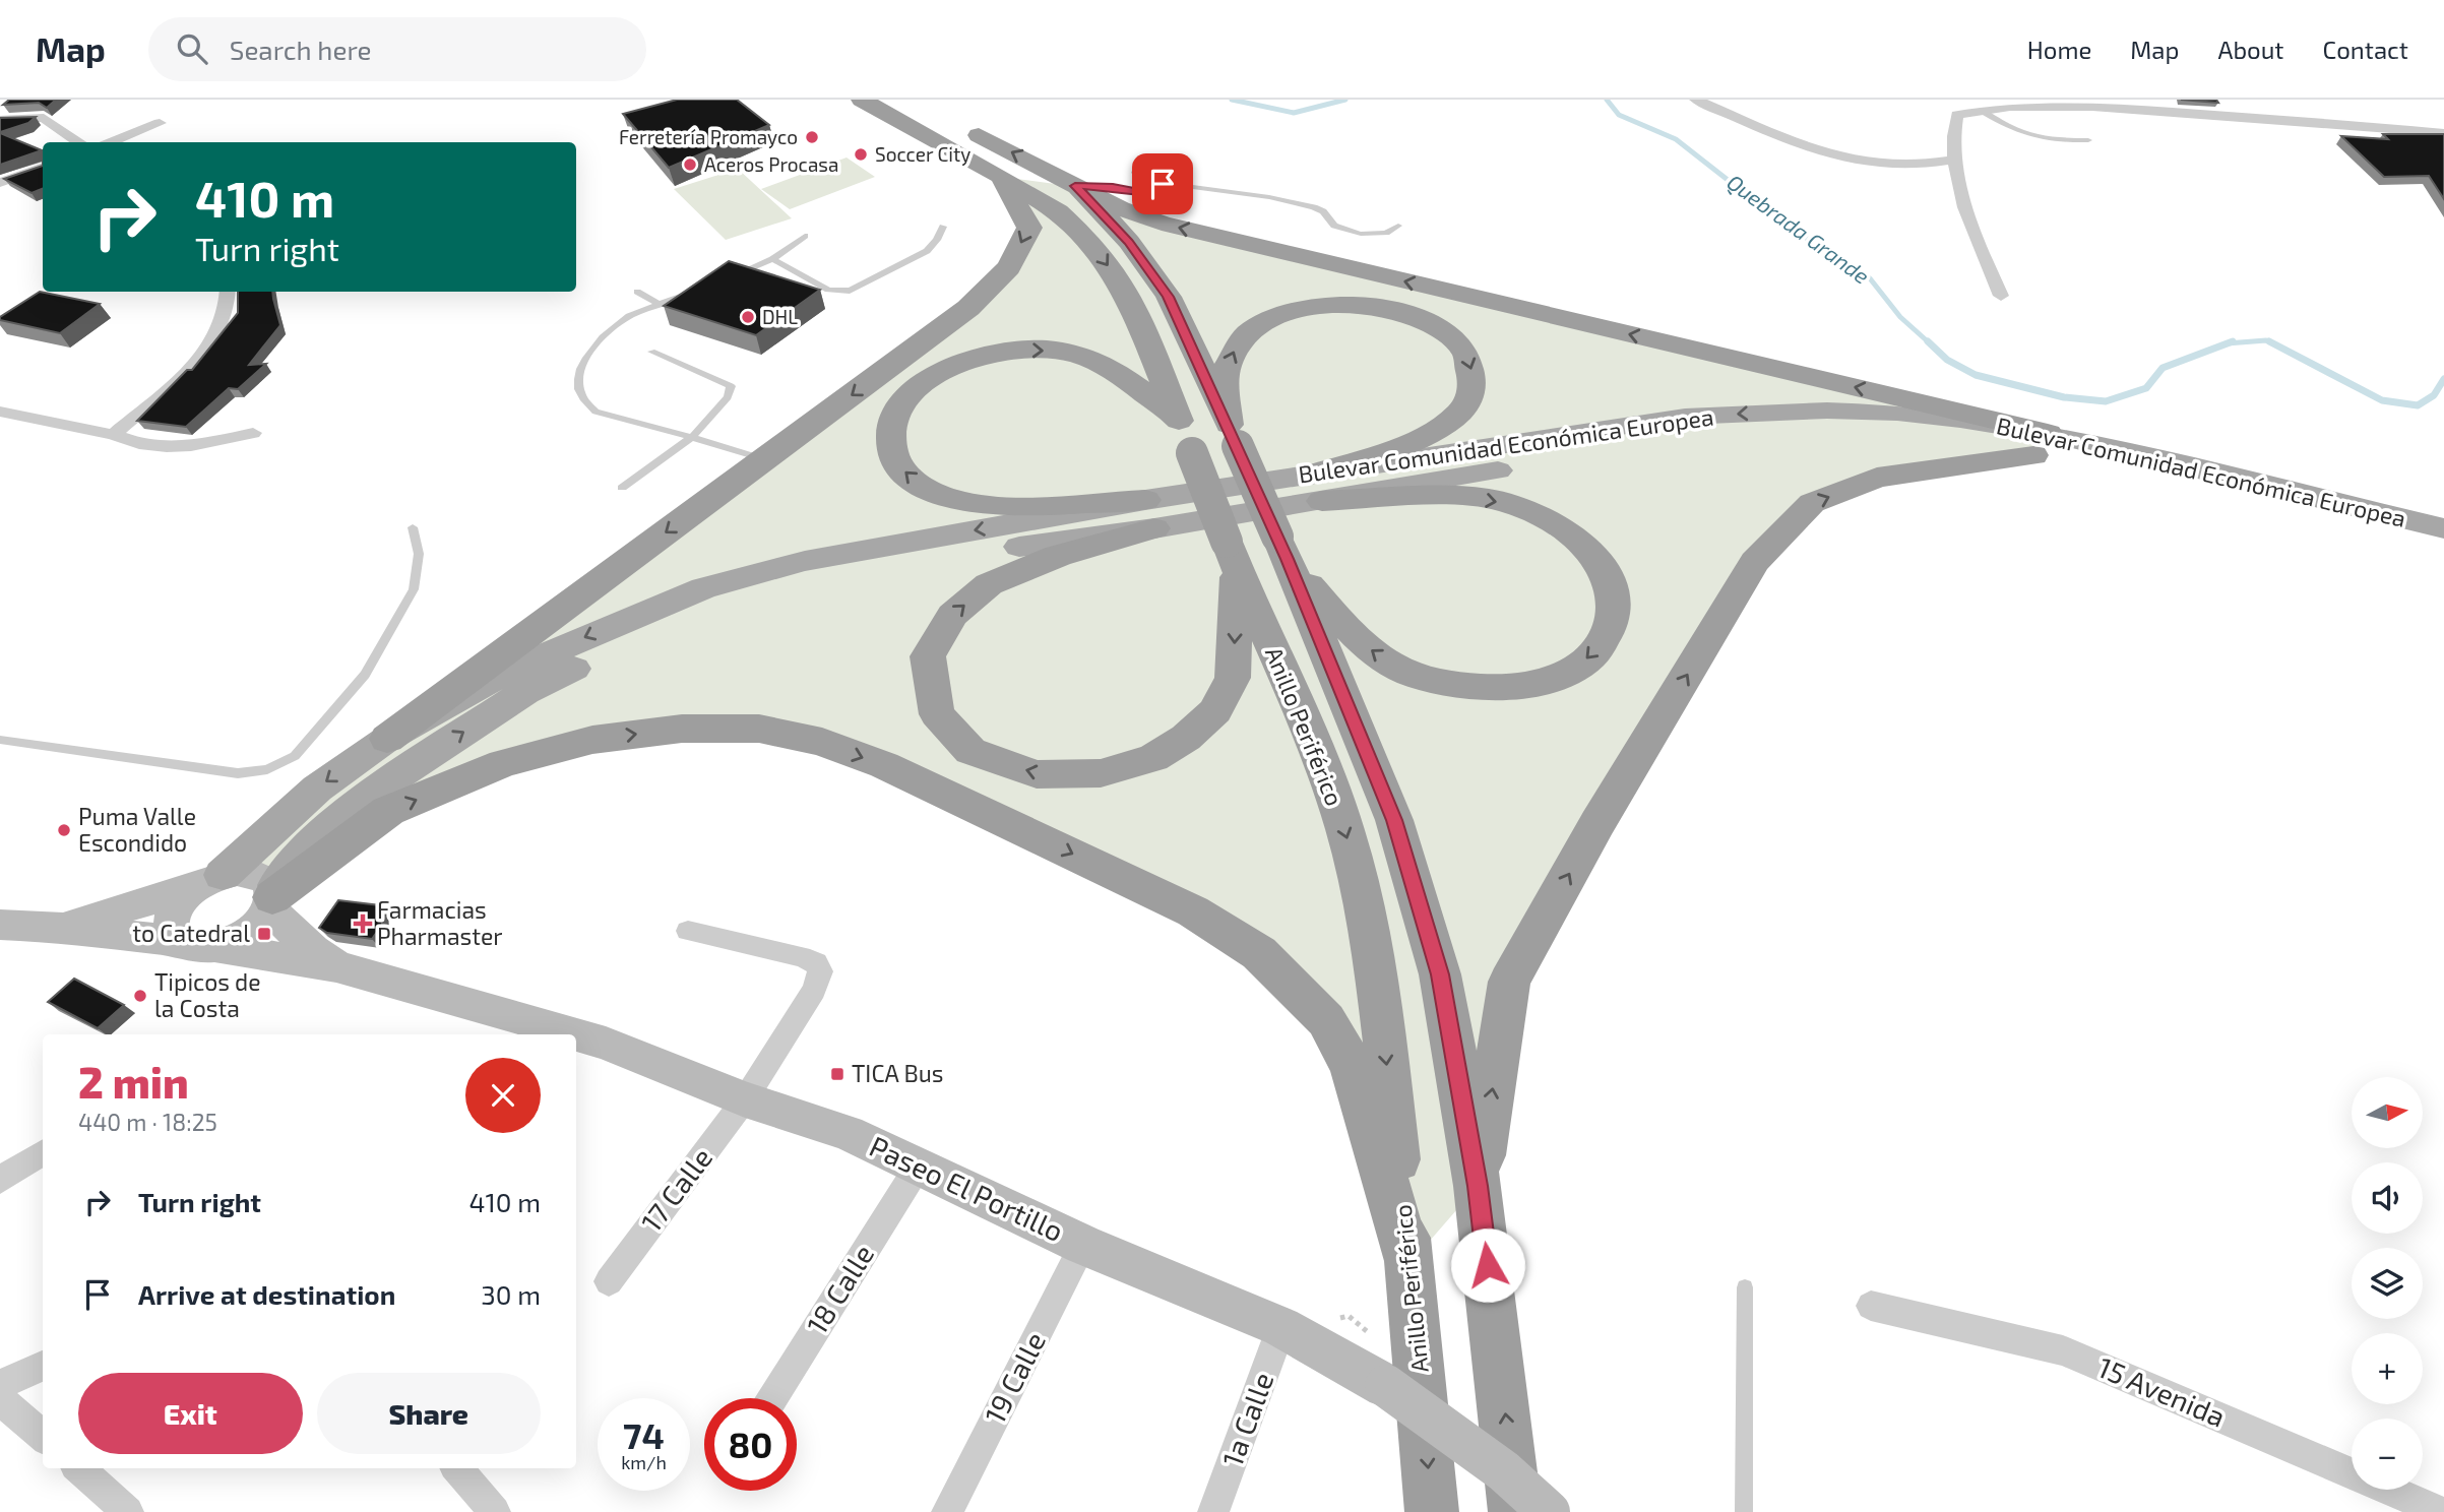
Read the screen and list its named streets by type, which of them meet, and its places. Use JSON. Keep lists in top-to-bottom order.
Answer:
{
  "streets": {
    "highway": ["Anillo Periférico"],
    "main road": ["Bulevar Comunidad Económica Europea", "Paseo El Portillo"],
    "street": [
      "17 Calle",
      "18 Calle",
      "19 Calle",
      "15 Avenida",
      "1a Calle"
    ]
  },
  "crossings": [
    ["Bulevar Comunidad Económica Europea", "Paseo El Portillo"],
    ["Paseo El Portillo", "17 Calle"],
    ["Paseo El Portillo", "18 Calle"],
    ["Paseo El Portillo", "19 Calle"],
    ["Paseo El Portillo", "1a Calle"]
  ],
  "water": ["Quebrada Grande"],
  "places": {
    "other": [
      "Ferretería Promayco",
      "Soccer City",
      "Aceros Procasa",
      "DHL",
      "Puma Valle Escondido",
      "Tipicos de la Costa"
    ],
    "health": ["Farmacias Pharmaster"],
    "transit": ["to Catedral", "TICA Bus"]
  },
  "north": "right",
  "page": {
    "header": "Map",
    "search": "Search here",
    "nav": [
      "Home",
      "Map",
      "About",
      "Contact"
    ],
    "turn": ["410 m", "Turn right"],
    "heading": ["2 min", "440 m · 18:25"],
    "map_buttons": ["+", "−"],
    "list": [
      {
        "name": "Turn right",
        "value": "410 m"
      },
      {
        "name": "Arrive at destination",
        "value": "30 m"
      }
    ],
    "buttons": ["Exit", "Share"],
    "speed": "74 km/h",
    "limit": "80"
  }
}
